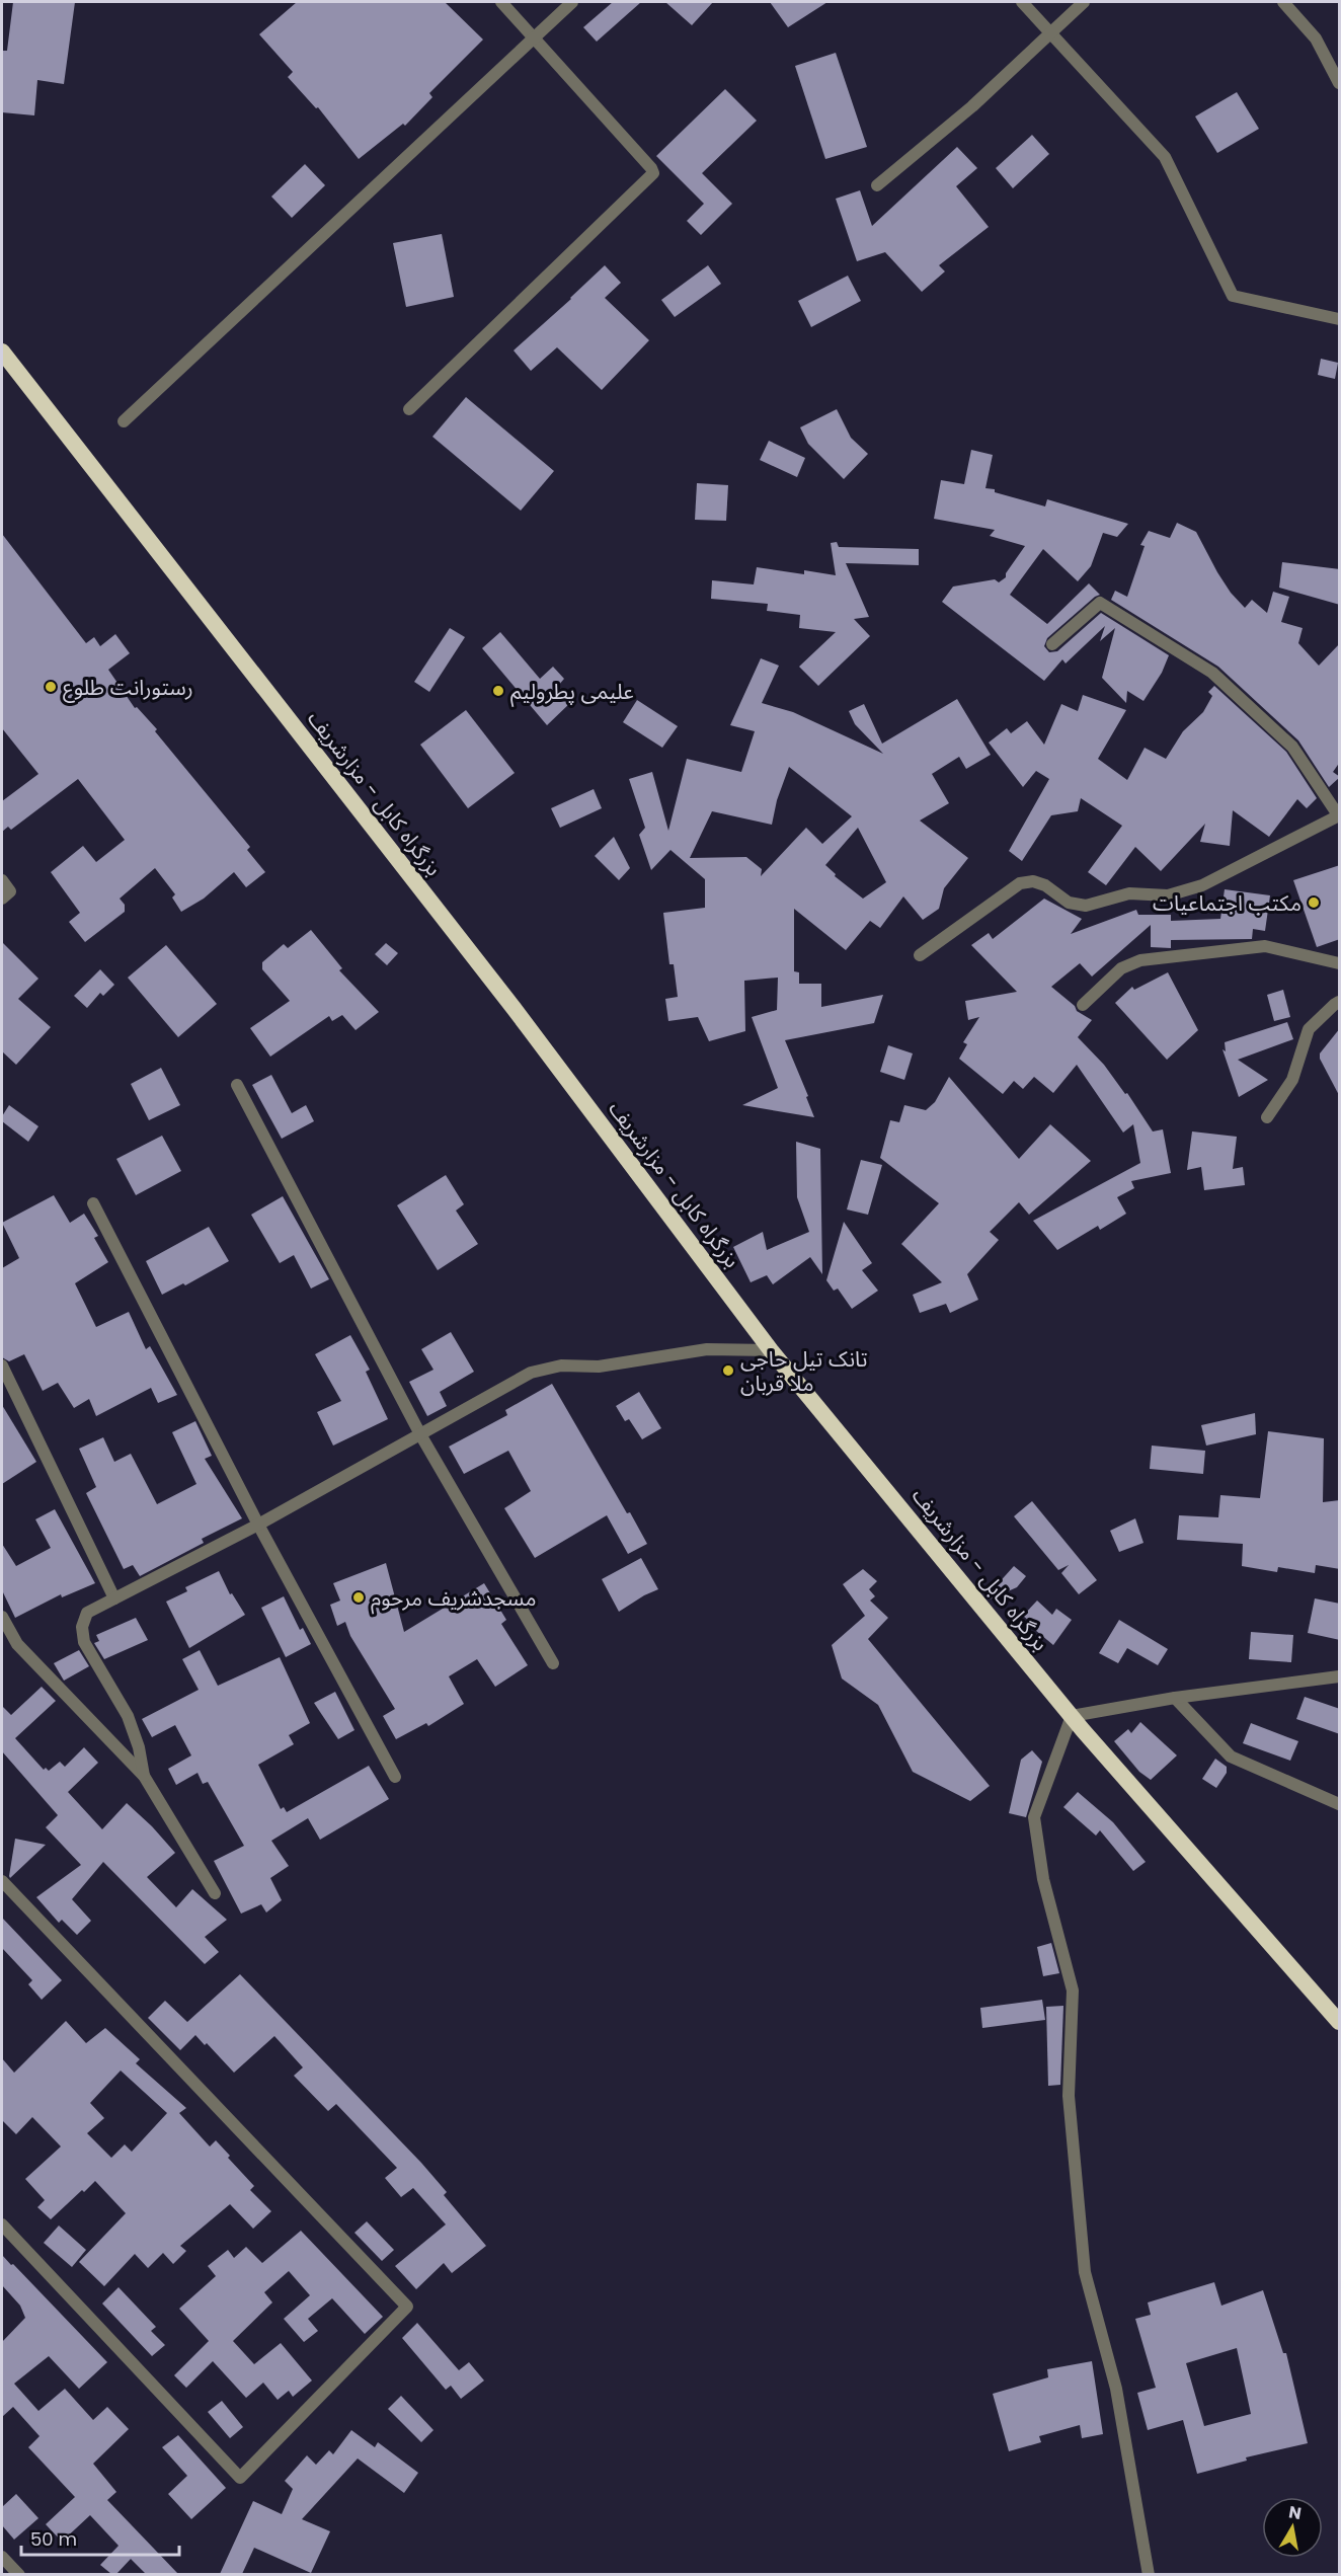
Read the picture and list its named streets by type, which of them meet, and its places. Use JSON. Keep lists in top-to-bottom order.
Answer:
{
  "streets": {
    "highway": ["بزرگراه کابل - مزارشریف"]
  },
  "places": [
    "رستورانت طلوع",
    "علیمی پطرولیم",
    "مکتب اجتماعیات",
    "تانک تیل حاجی ملا قربان",
    "مسجدشریف مرحوم"
  ],
  "scale_bar": "50 m",
  "north": "top"
}
